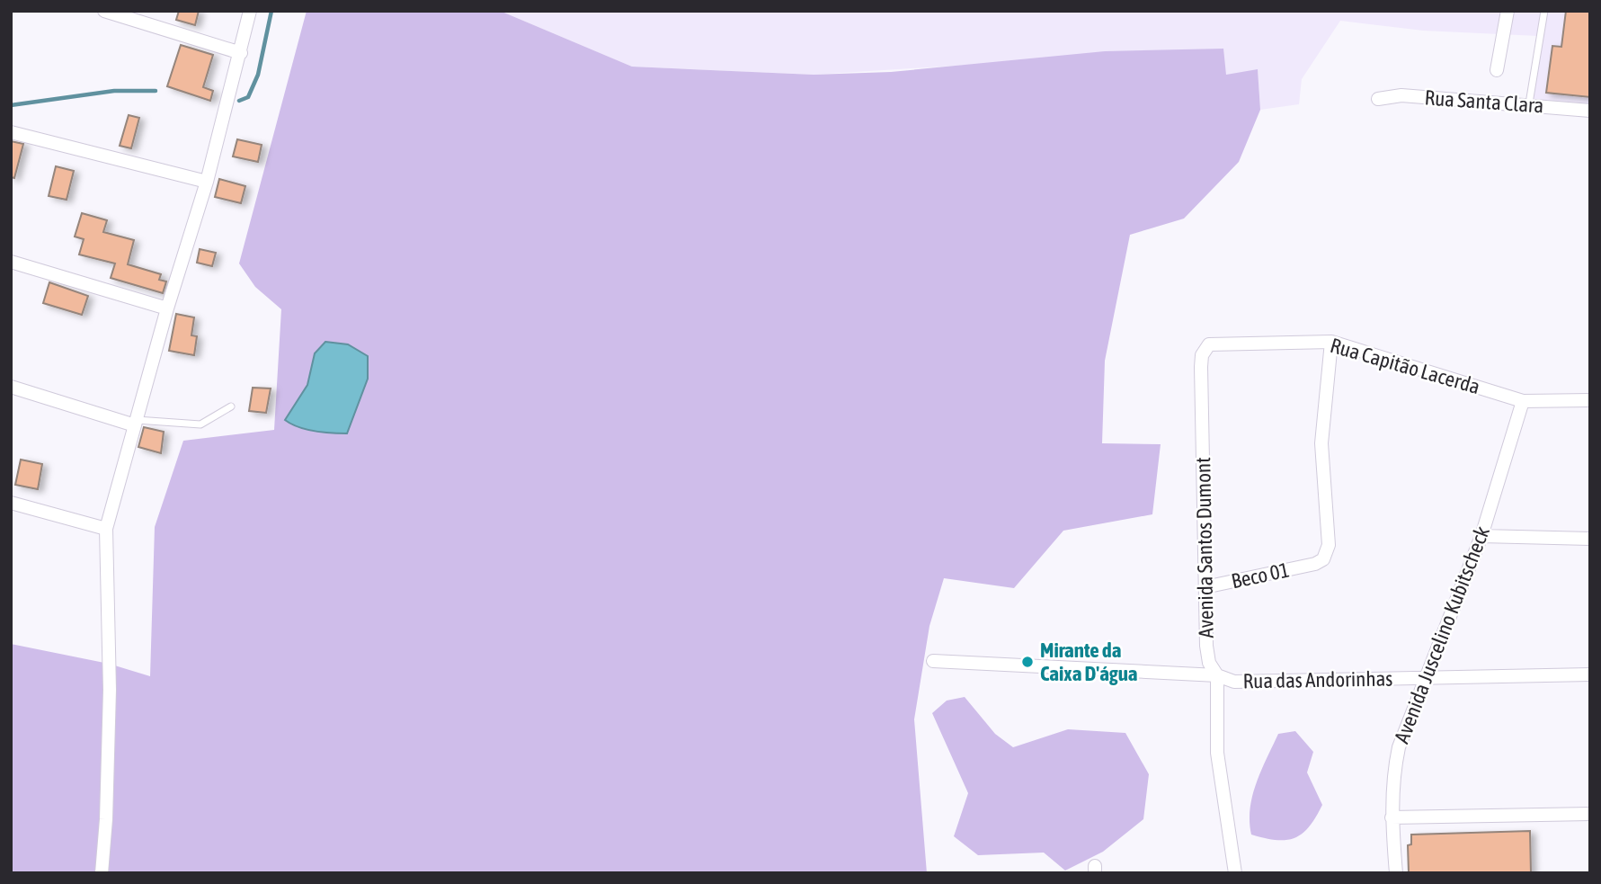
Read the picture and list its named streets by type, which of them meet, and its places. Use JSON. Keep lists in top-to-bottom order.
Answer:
{
  "streets": {
    "street": [
      "Rua Santa Clara",
      "Rua Capitão Lacerda",
      "Avenida Santos Dumont",
      "Beco 01",
      "Avenida Juscelino Kubitscheck",
      "Rua das Andorinhas"
    ]
  },
  "crossings": [
    ["Rua Capitão Lacerda", "Avenida Santos Dumont"],
    ["Rua Capitão Lacerda", "Beco 01"],
    ["Rua Capitão Lacerda", "Avenida Juscelino Kubitscheck"],
    ["Avenida Santos Dumont", "Beco 01"],
    ["Avenida Santos Dumont", "Rua das Andorinhas"],
    ["Avenida Juscelino Kubitscheck", "Rua das Andorinhas"]
  ],
  "places": ["Mirante da Caixa D'água"]
}
